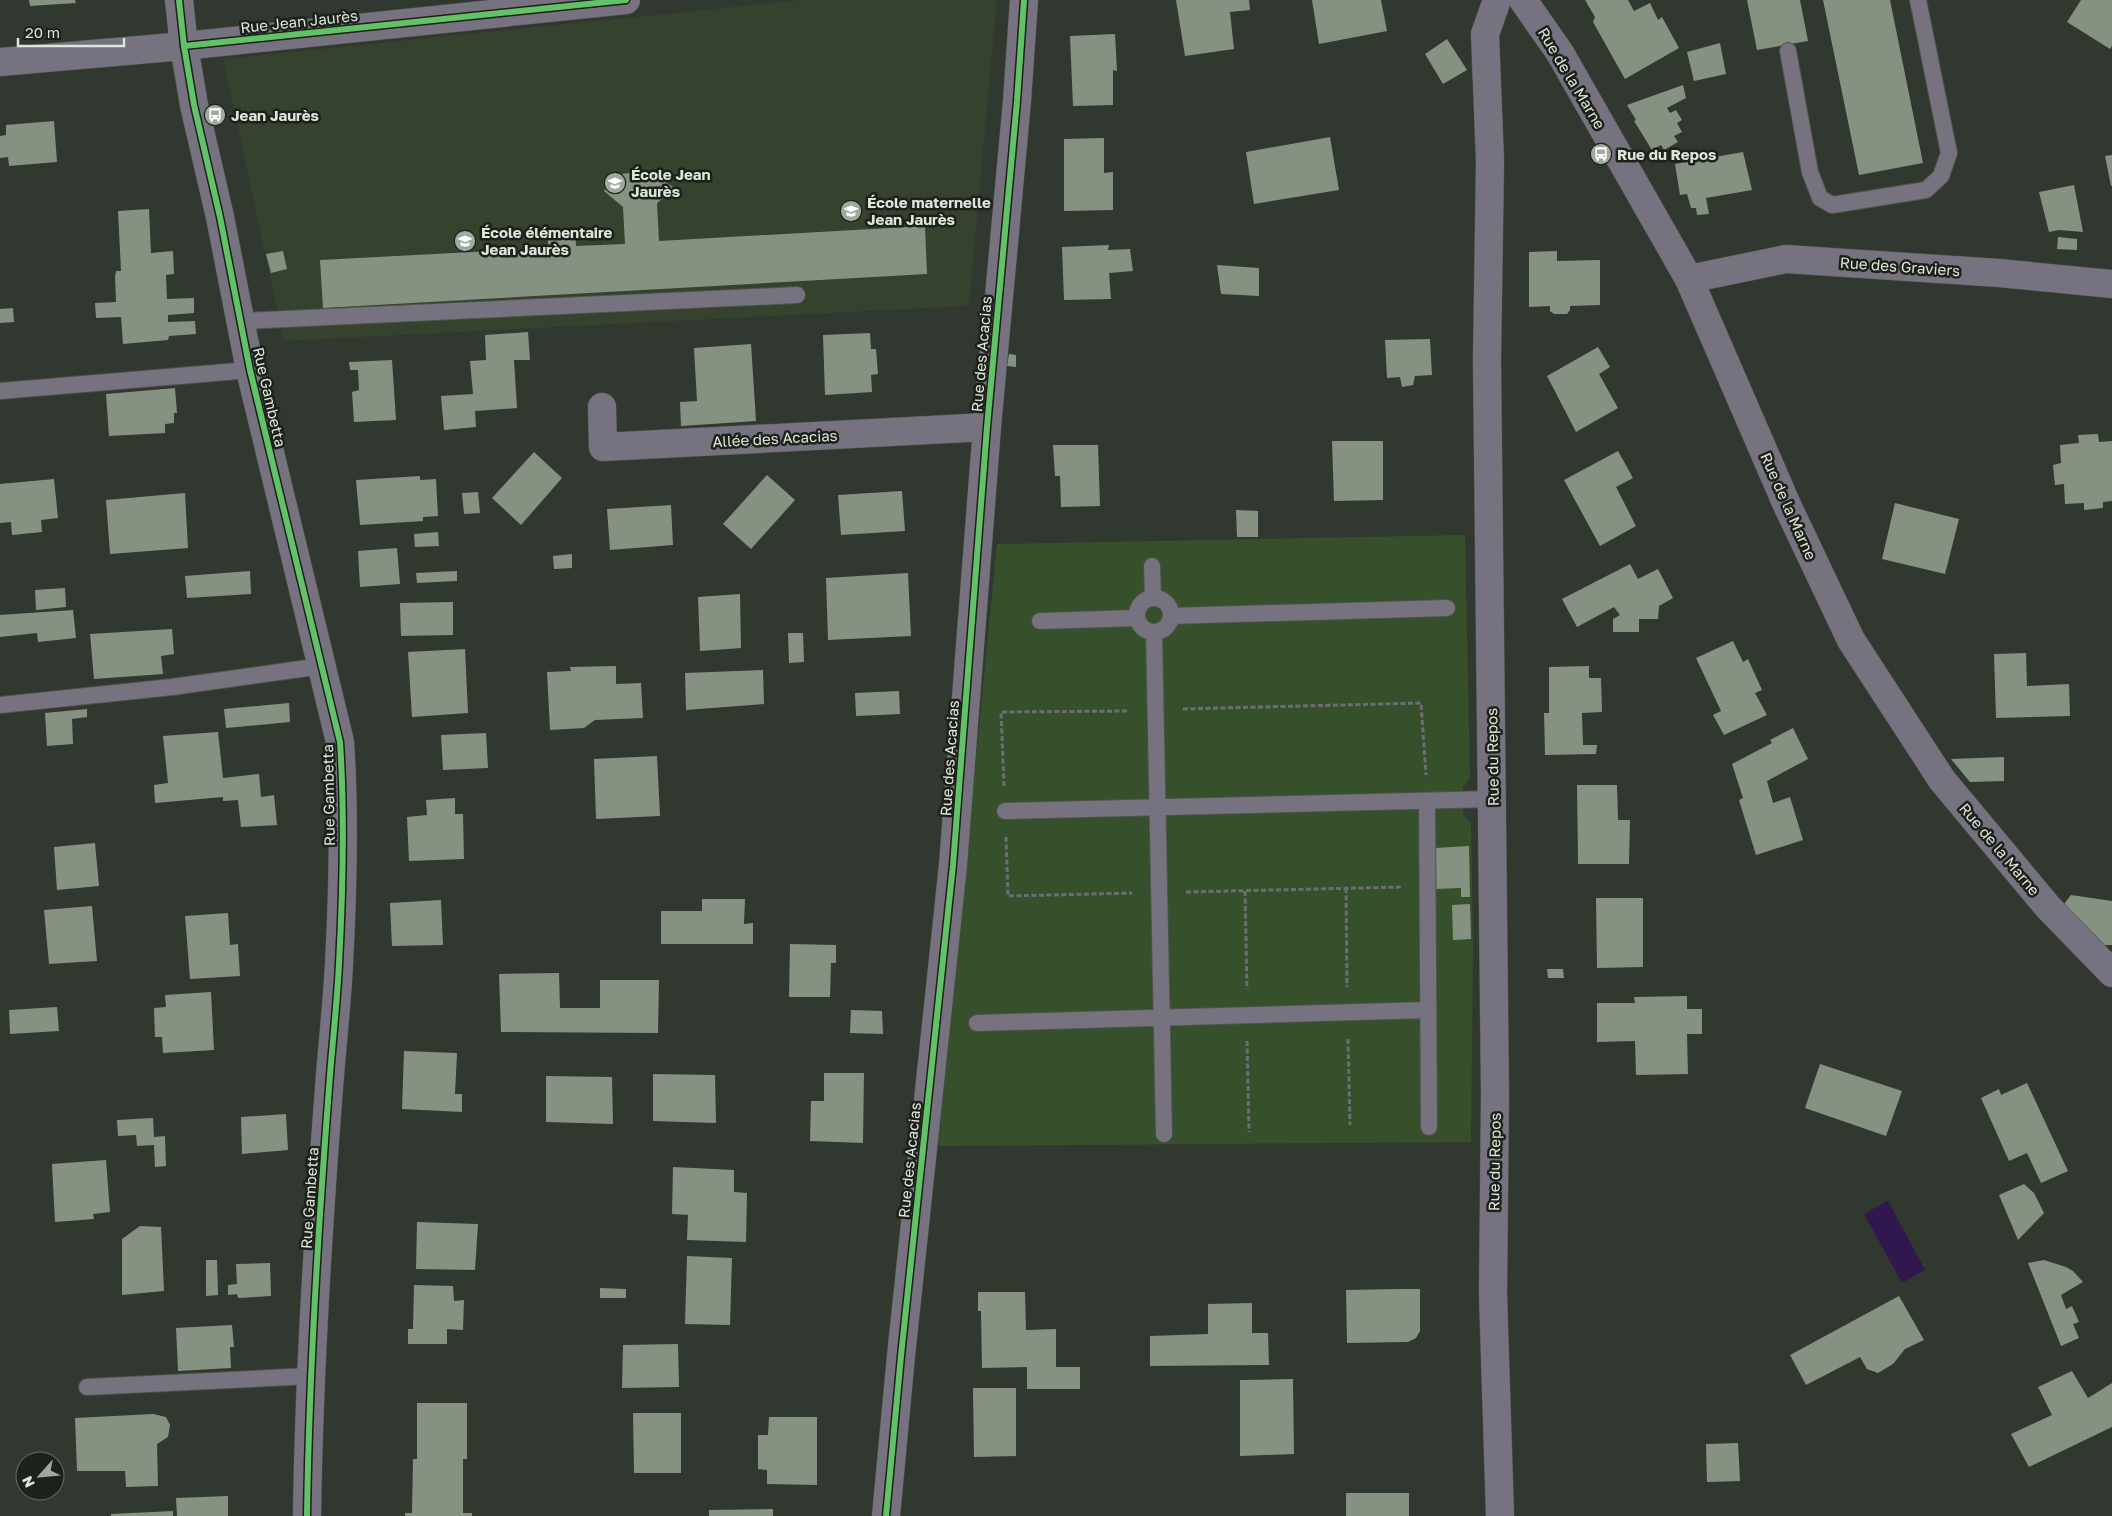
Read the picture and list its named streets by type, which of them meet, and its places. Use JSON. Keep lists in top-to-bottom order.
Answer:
{
  "streets": {
    "street": [
      "Rue Jean Jaurès",
      "Rue de la Marne",
      "Rue des Graviers",
      "Rue des Acacias",
      "Rue Gambetta",
      "Allée des Acacias",
      "Rue du Repos"
    ]
  },
  "crossings": [
    ["Rue Jean Jaurès", "Rue Gambetta"],
    ["Rue de la Marne", "Rue des Graviers"],
    ["Rue des Acacias", "Allée des Acacias"]
  ],
  "places": {
    "bus stop": ["Jean Jaurès", "Rue du Repos"],
    "school or university": ["École Jean Jaurès", "École maternelle Jean Jaurès", "École élémentaire Jean Jaurès"]
  },
  "scale_bar": "20 m",
  "north": "bottom left"
}
